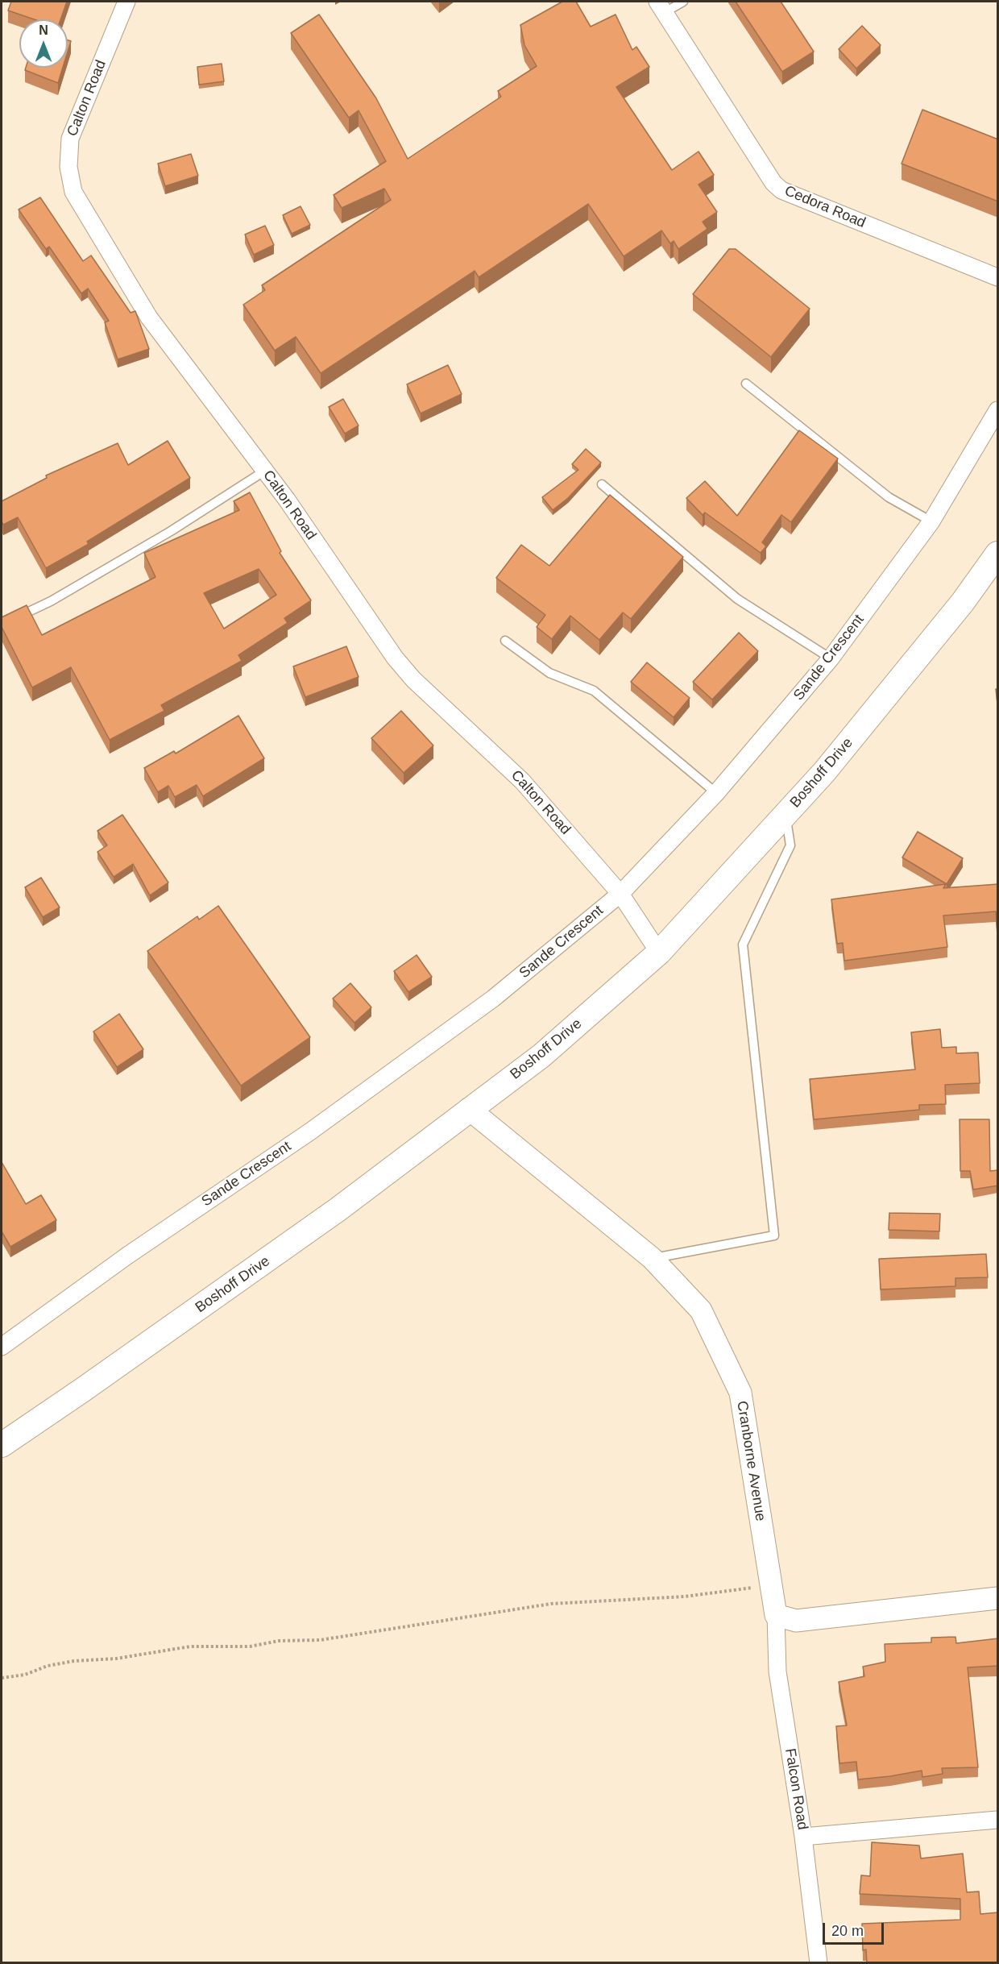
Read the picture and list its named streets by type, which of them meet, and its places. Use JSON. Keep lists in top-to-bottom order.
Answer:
{
  "streets": {
    "main road": ["Boshoff Drive"],
    "street": [
      "Calton Road",
      "Cedora Road",
      "Sande Crescent",
      "Cranborne Avenue",
      "Falcon Road"
    ]
  },
  "crossings": [
    ["Calton Road", "Sande Crescent"],
    ["Calton Road", "Boshoff Drive"],
    ["Boshoff Drive", "Cranborne Avenue"],
    ["Cranborne Avenue", "Falcon Road"]
  ],
  "scale_bar": "20 m",
  "north": "top"
}
